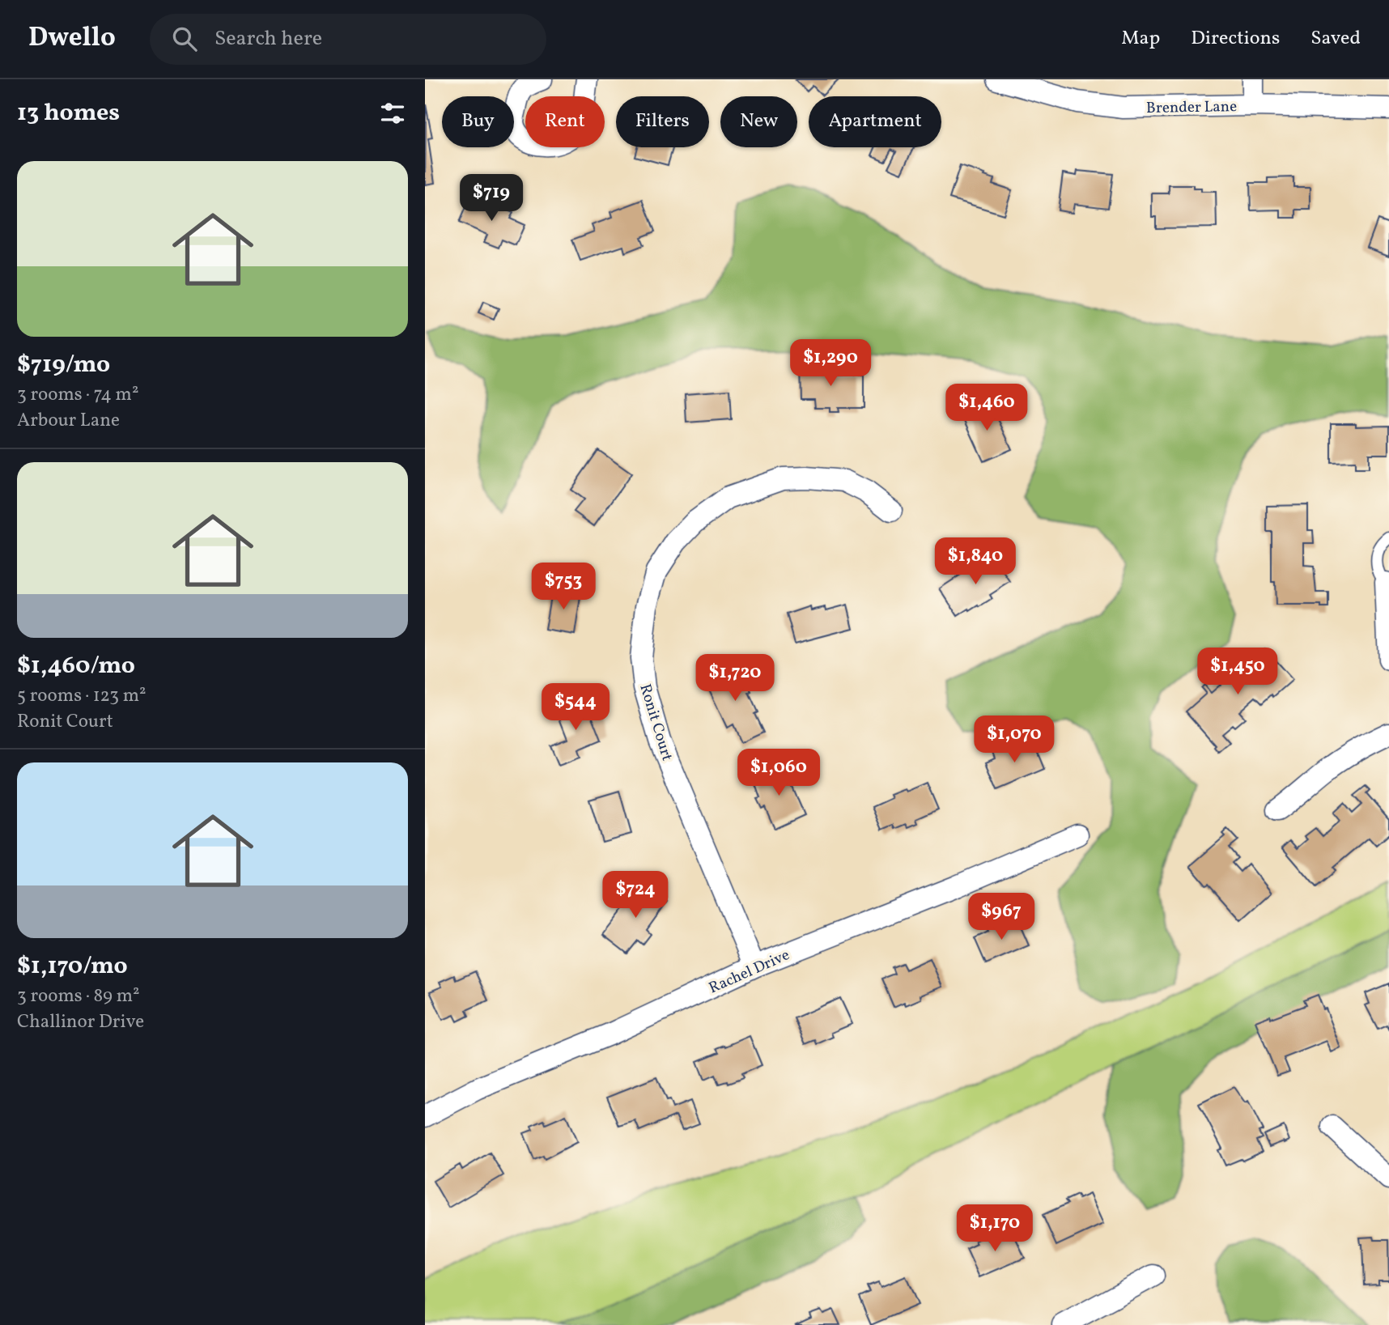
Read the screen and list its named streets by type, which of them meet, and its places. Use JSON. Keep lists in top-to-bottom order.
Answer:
{
  "streets": {
    "street": ["Brender Lane", "Ronit Court", "Rachel Drive"]
  },
  "crossings": [
    ["Ronit Court", "Rachel Drive"]
  ],
  "page": {
    "header": "Dwello",
    "search": "Search here",
    "nav": ["Map", "Directions", "Saved"],
    "heading": "13 homes",
    "chip": [
      "Buy",
      "Rent",
      "Filters",
      "New",
      "Apartment"
    ],
    "list": [
      {
        "name": "$719/mo",
        "note": "3 rooms · 74 m² · Arbour Lane"
      },
      {
        "name": "$1,460/mo",
        "note": "5 rooms · 123 m² · Ronit Court"
      },
      {
        "name": "$1,170/mo",
        "note": "3 rooms · 89 m² · Challinor Drive"
      }
    ],
    "price": [
      "$719",
      "$1,290",
      "$1,460",
      "$1,840",
      "$753",
      "$1,450",
      "$1,720",
      "$544",
      "$1,070",
      "$1,060",
      "$724",
      "$967",
      "$1,170"
    ]
  }
}
